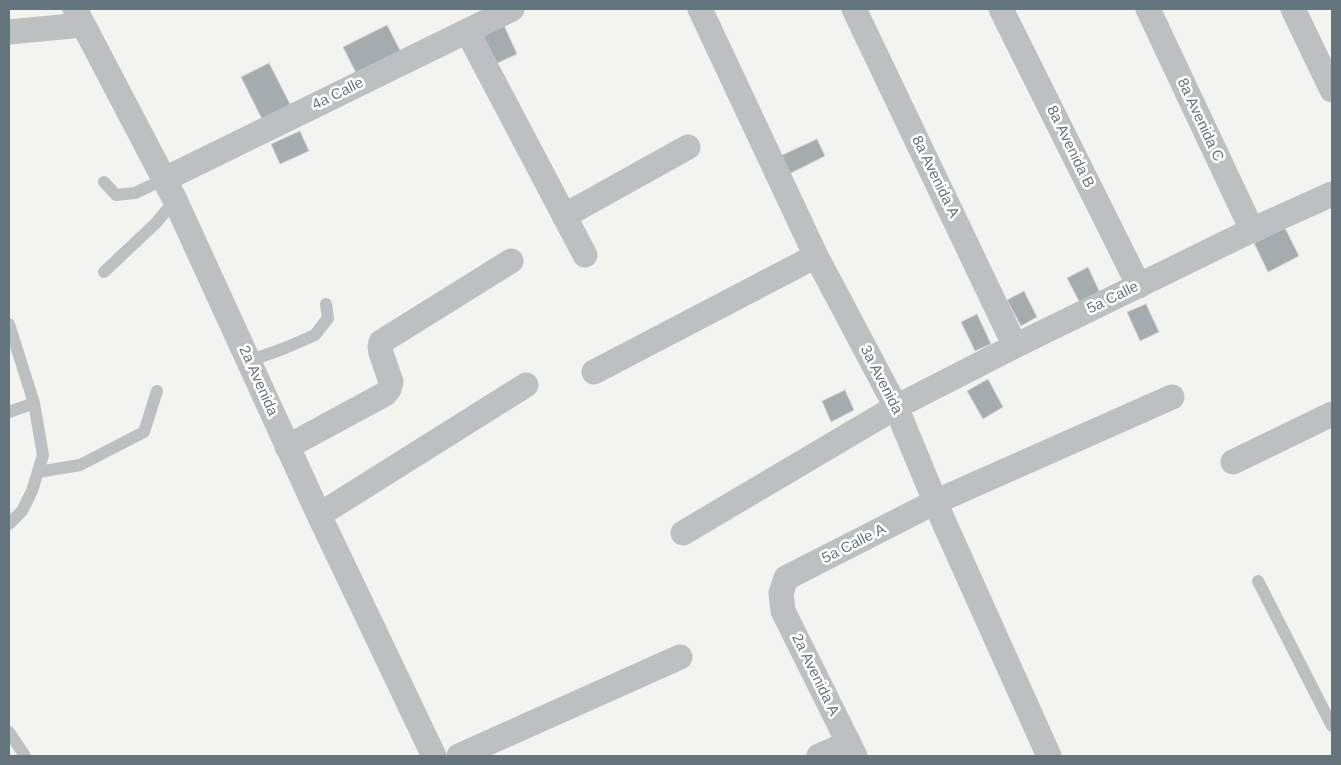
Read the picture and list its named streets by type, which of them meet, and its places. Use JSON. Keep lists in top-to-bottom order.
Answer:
{
  "streets": {
    "street": [
      "4a Calle",
      "8a Avenida C",
      "8a Avenida B",
      "8a Avenida A",
      "5a Calle",
      "3a Avenida",
      "2a Avenida",
      "5a Calle A",
      "2a Avenida A"
    ]
  },
  "crossings": [
    ["4a Calle", "2a Avenida"],
    ["8a Avenida C", "5a Calle"],
    ["8a Avenida B", "5a Calle"],
    ["8a Avenida A", "5a Calle"],
    ["5a Calle", "3a Avenida"],
    ["3a Avenida", "5a Calle A"],
    ["5a Calle A", "2a Avenida A"]
  ]
}
